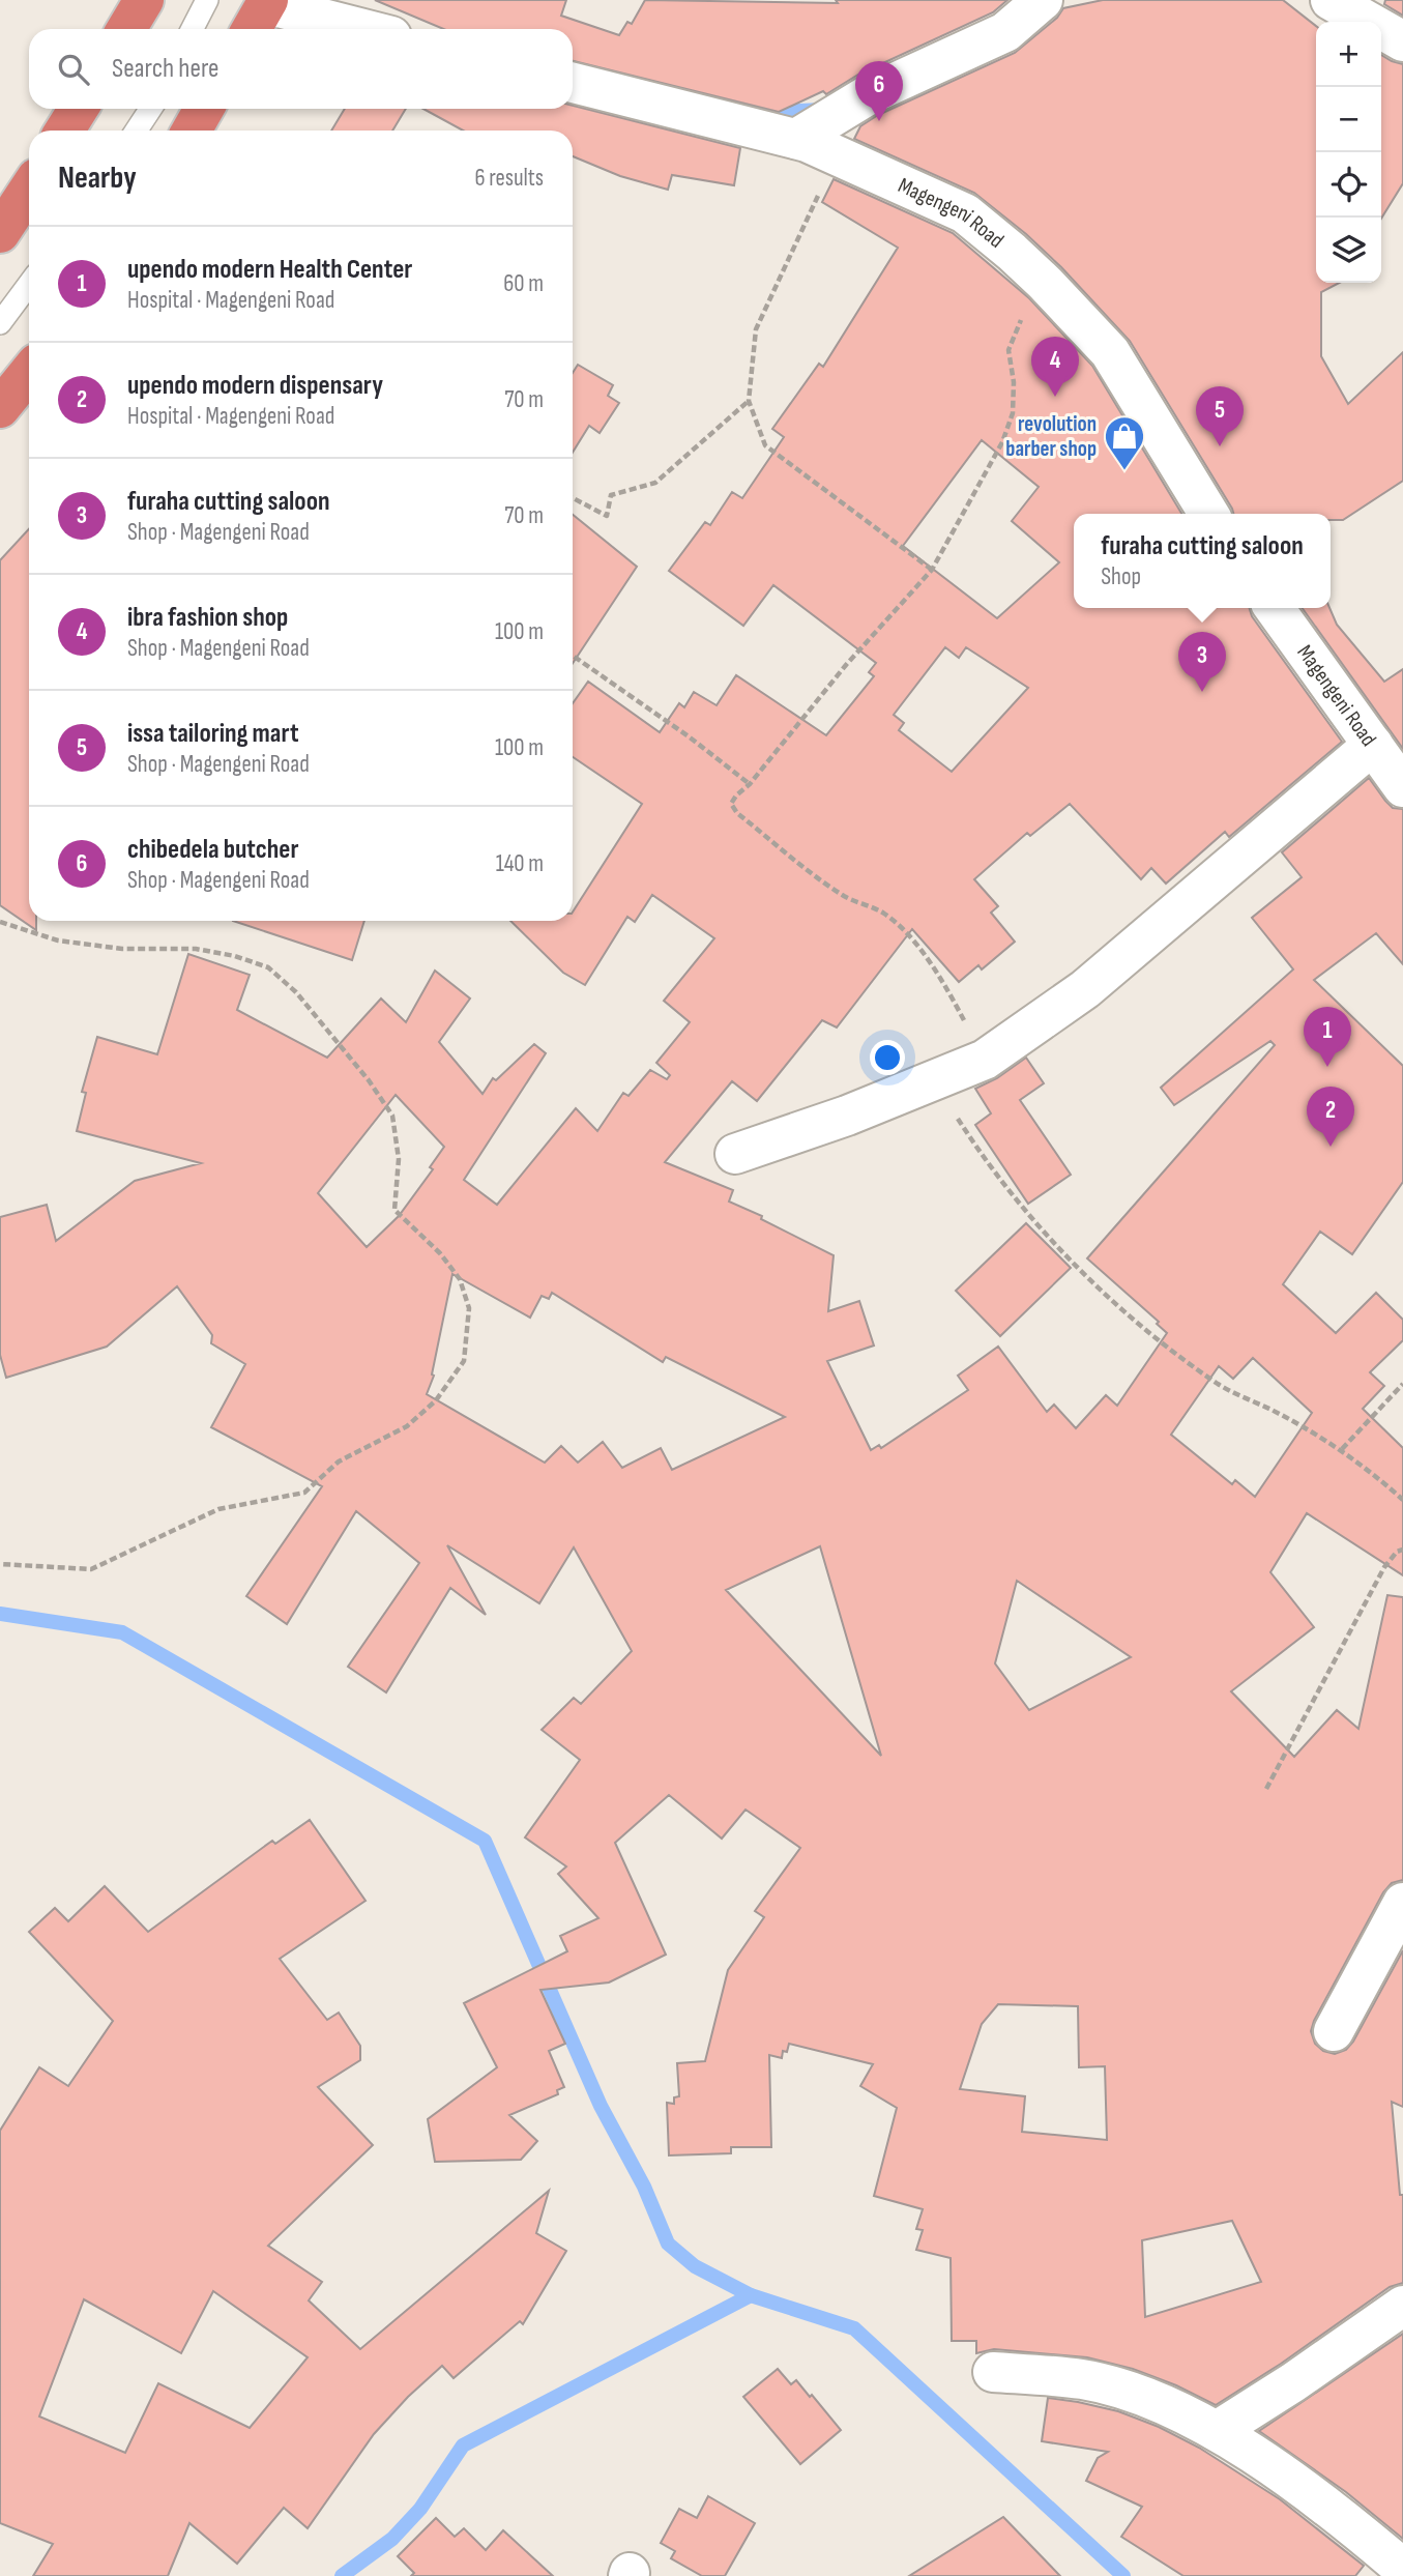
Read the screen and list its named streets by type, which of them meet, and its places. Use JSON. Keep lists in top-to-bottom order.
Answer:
{
  "streets": {
    "street": ["Magengeni Road"]
  },
  "places": {
    "shop": ["revolution barber shop"]
  },
  "page": {
    "map_buttons": ["+", "−"],
    "search": "Search here",
    "pins": [
      "6",
      "4",
      "5",
      "3",
      "1",
      "2"
    ],
    "heading": ["Nearby", "6 results"],
    "list": [
      {
        "mark": "1",
        "name": "upendo modern Health Center",
        "note": "Hospital · Magengeni Road",
        "value": "60 m"
      },
      {
        "mark": "2",
        "name": "upendo modern dispensary",
        "note": "Hospital · Magengeni Road",
        "value": "70 m"
      },
      {
        "mark": "3",
        "name": "furaha cutting saloon",
        "note": "Shop · Magengeni Road",
        "value": "70 m"
      },
      {
        "mark": "4",
        "name": "ibra fashion shop",
        "note": "Shop · Magengeni Road",
        "value": "100 m"
      },
      {
        "mark": "5",
        "name": "issa tailoring mart",
        "note": "Shop · Magengeni Road",
        "value": "100 m"
      },
      {
        "mark": "6",
        "name": "chibedela butcher",
        "note": "Shop · Magengeni Road",
        "value": "140 m"
      }
    ],
    "popup": ["furaha cutting saloon", "Shop"]
  }
}
